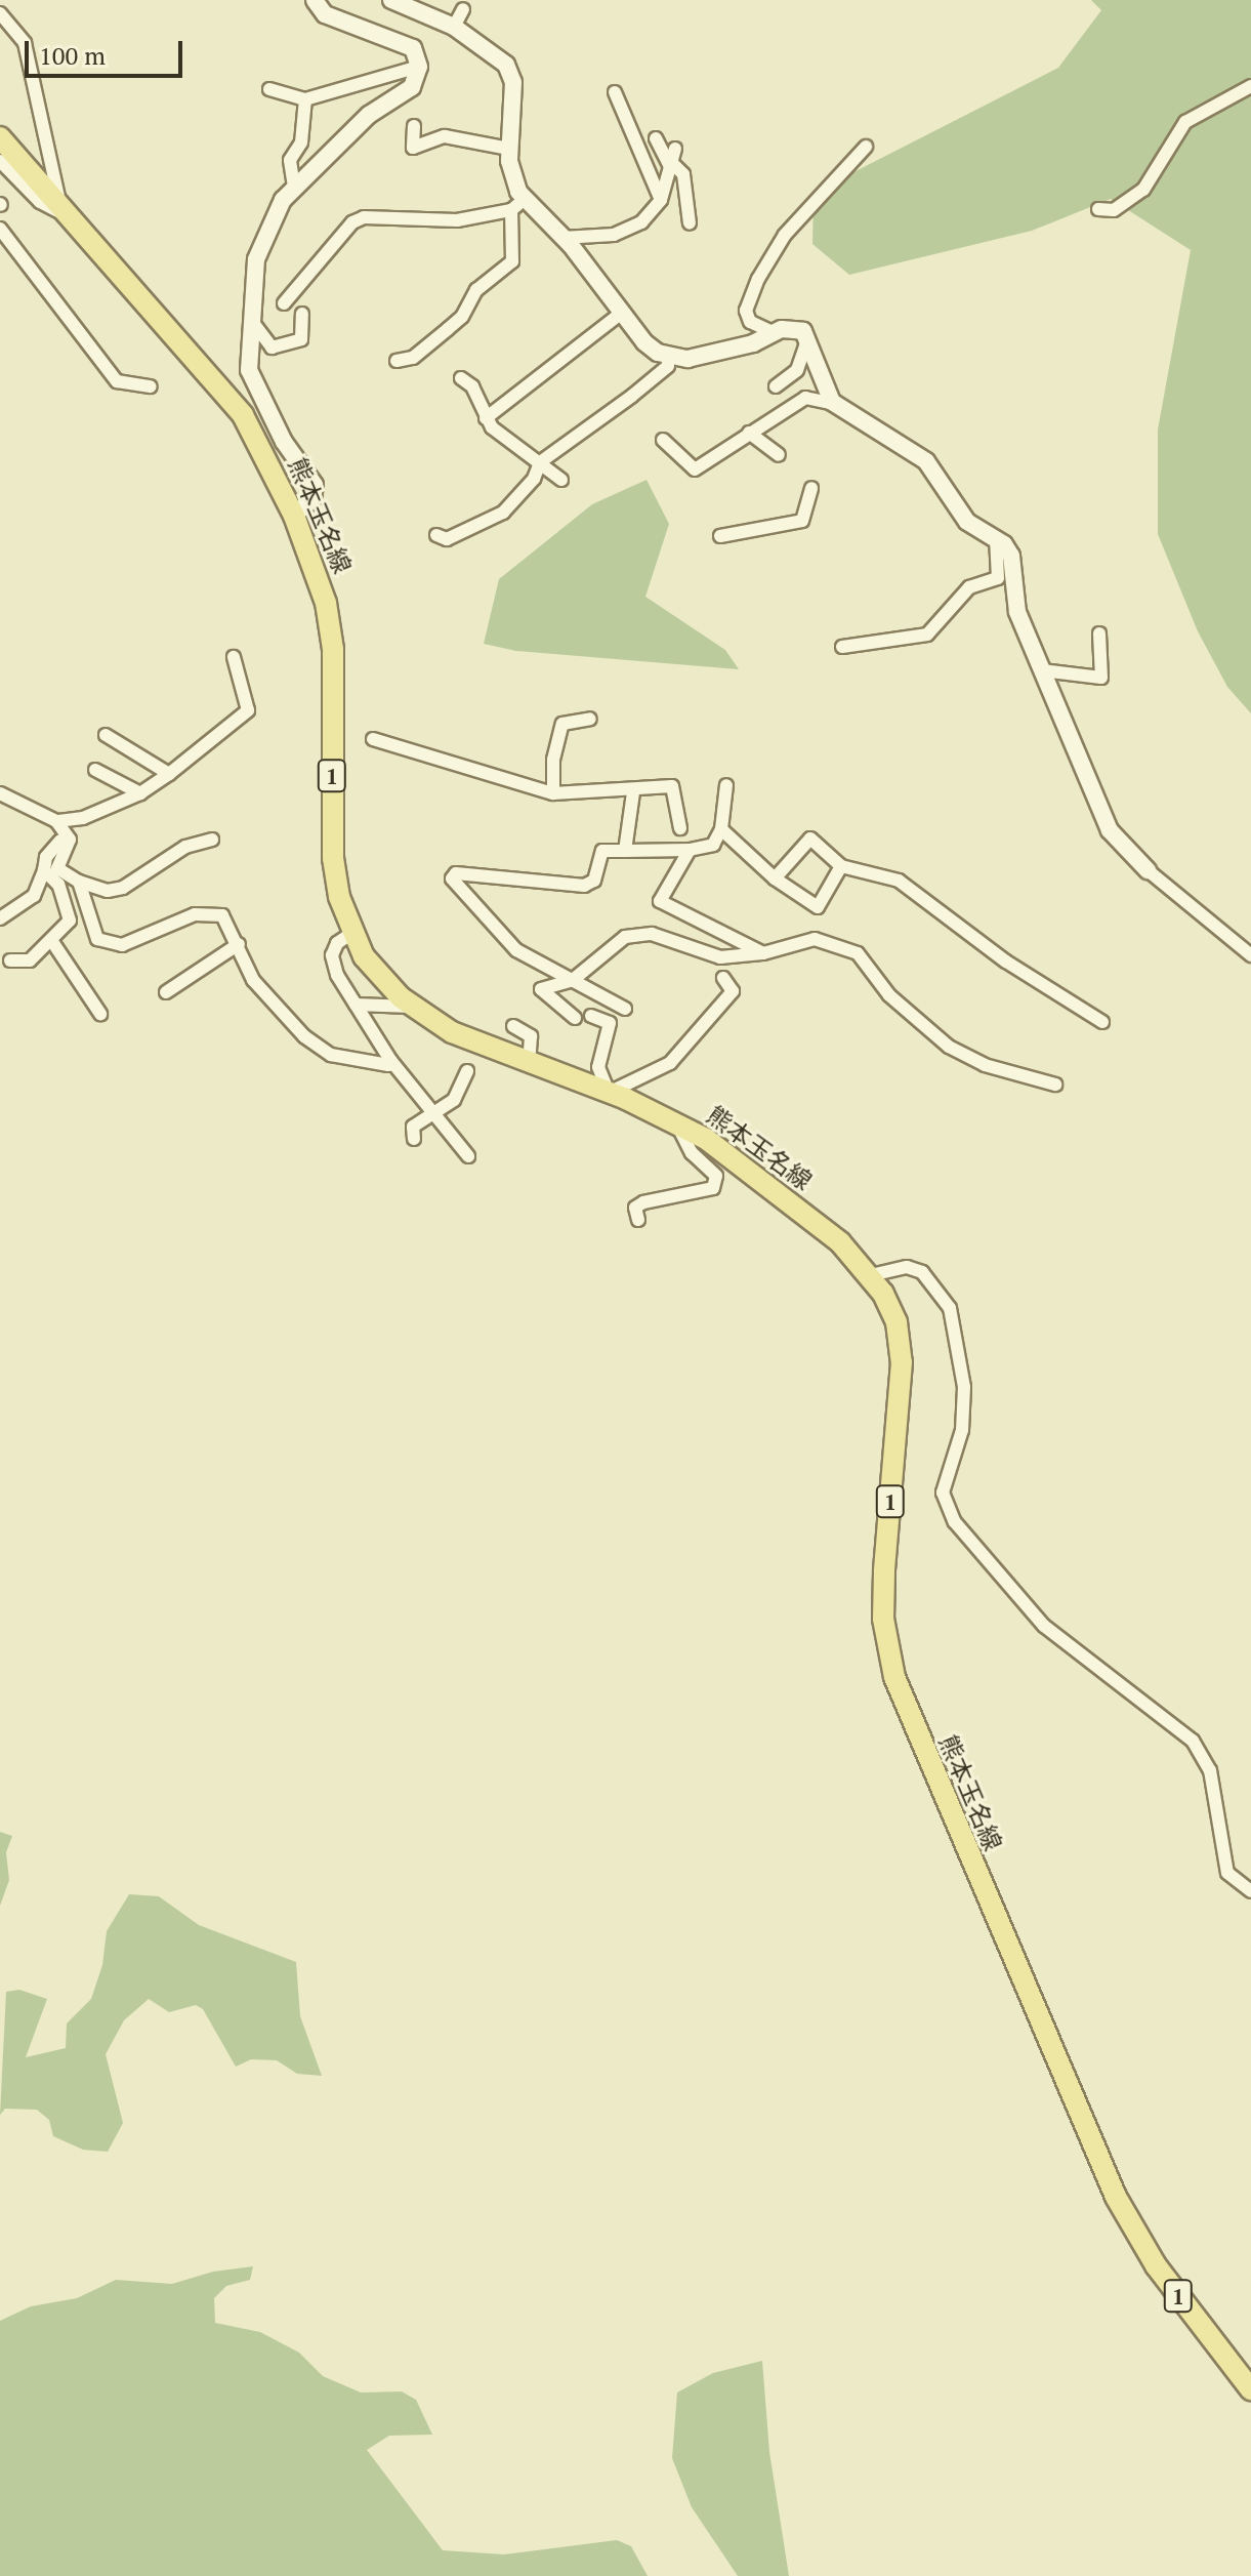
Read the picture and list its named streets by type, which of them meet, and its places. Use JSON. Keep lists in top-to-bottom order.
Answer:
{
  "streets": {
    "main road": ["熊本玉名線", "1"]
  },
  "scale_bar": "100 m"
}
